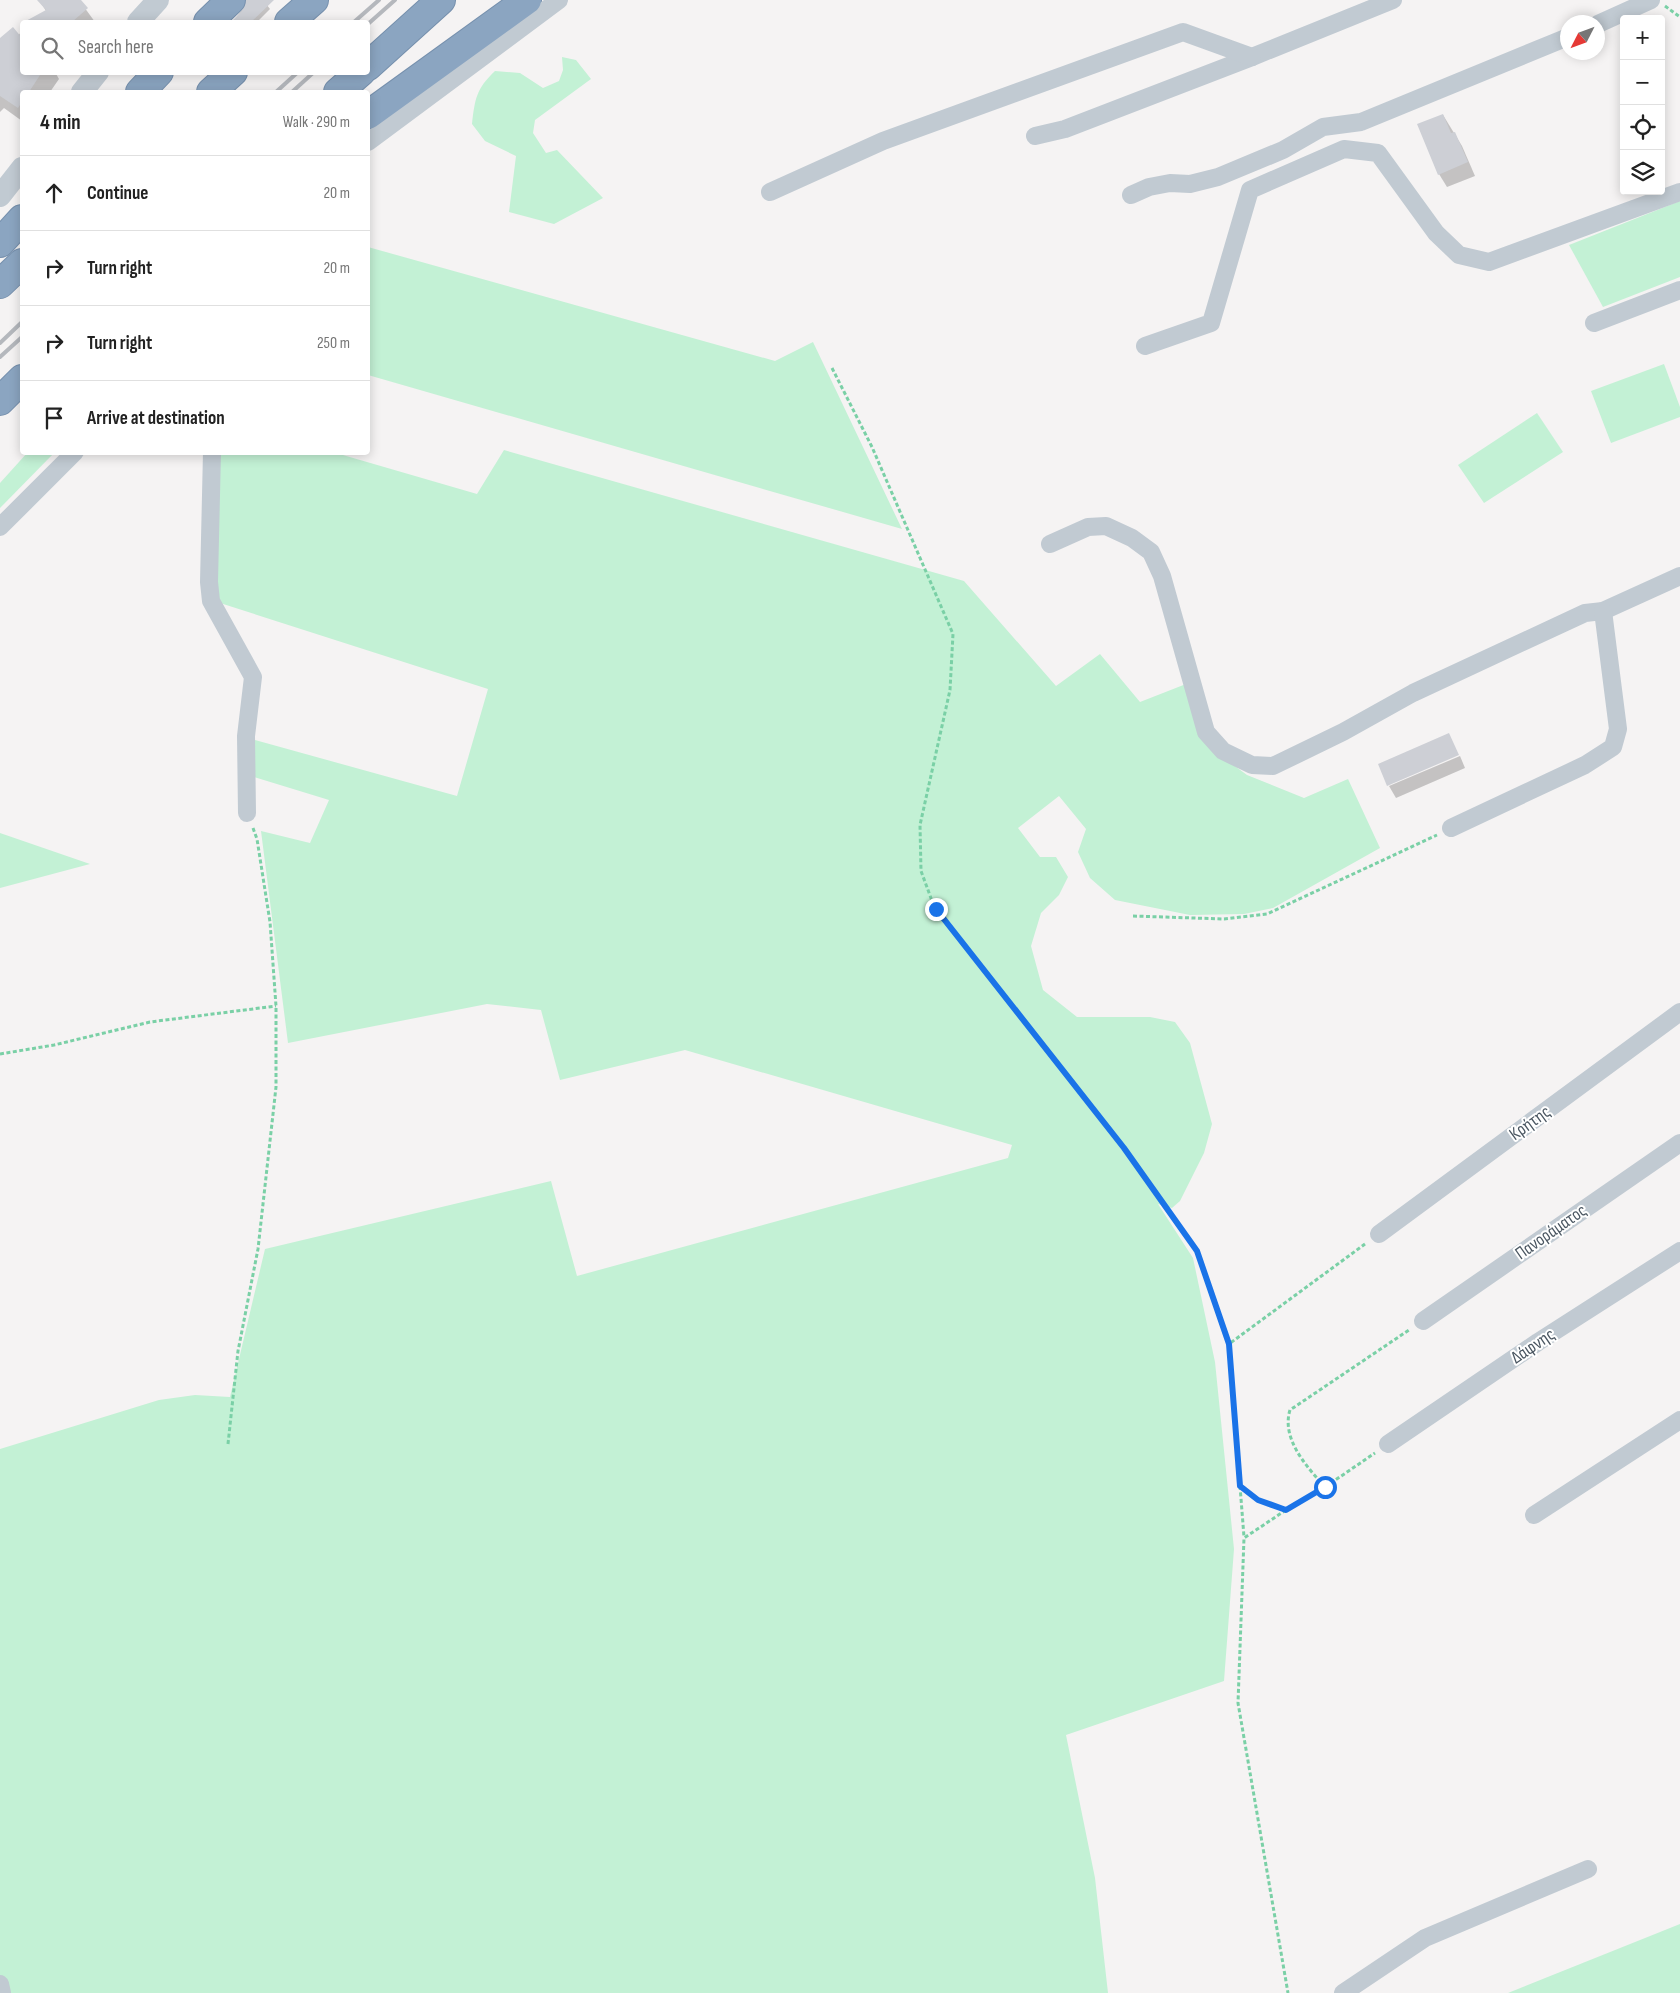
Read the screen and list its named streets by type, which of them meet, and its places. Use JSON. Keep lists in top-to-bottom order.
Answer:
{
  "streets": {
    "street": ["Κρήτης", "Πανοράματος", "Δάφνης"]
  },
  "north": "bottom left",
  "page": {
    "map_buttons": ["+", "−"],
    "search": "Search here",
    "heading": ["4 min", "Walk · 290 m"],
    "list": [
      ["Continue", "20 m"],
      ["Turn right", "20 m"],
      ["Turn right", "250 m"],
      "Arrive at destination"
    ]
  }
}
